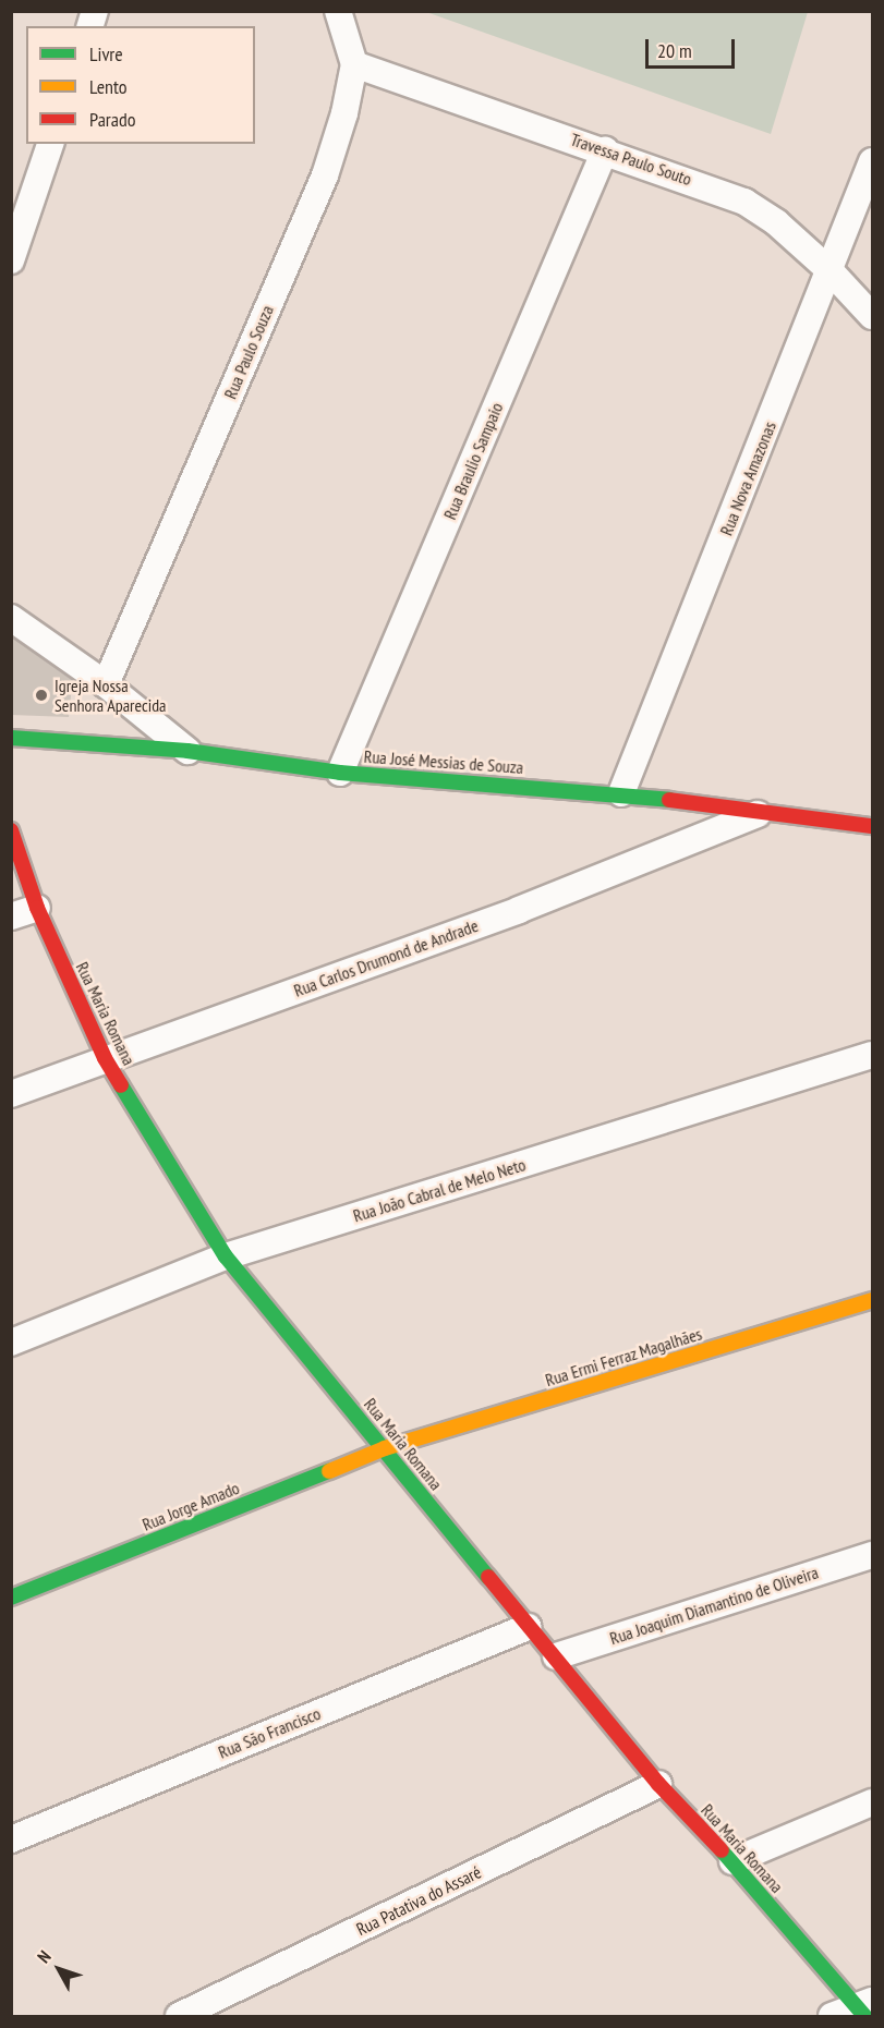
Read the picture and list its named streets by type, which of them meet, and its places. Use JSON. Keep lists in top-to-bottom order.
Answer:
{
  "streets": {
    "street": [
      "Travessa Paulo Souto",
      "Rua Paulo Souza",
      "Rua Braulio Sampaio",
      "Rua Nova Amazonas",
      "Rua José Messias de Souza",
      "Rua Carlos Drumond de Andrade",
      "Rua Maria Romana",
      "Rua João Cabral de Melo Neto",
      "Rua Ermi Ferraz Magalhães",
      "Rua Jorge Amado",
      "Rua Joaquim Diamantino de Oliveira",
      "Rua São Francisco",
      "Rua Patativa do Assaré"
    ]
  },
  "crossings": [
    ["Travessa Paulo Souto", "Rua Paulo Souza"],
    ["Travessa Paulo Souto", "Rua Braulio Sampaio"],
    ["Travessa Paulo Souto", "Rua Nova Amazonas"],
    ["Rua Braulio Sampaio", "Rua José Messias de Souza"],
    ["Rua Nova Amazonas", "Rua José Messias de Souza"],
    ["Rua José Messias de Souza", "Rua Carlos Drumond de Andrade"],
    ["Rua Carlos Drumond de Andrade", "Rua Maria Romana"],
    ["Rua Maria Romana", "Rua João Cabral de Melo Neto"],
    ["Rua Maria Romana", "Rua Ermi Ferraz Magalhães"],
    ["Rua Maria Romana", "Rua Jorge Amado"],
    ["Rua Maria Romana", "Rua Joaquim Diamantino de Oliveira"],
    ["Rua Maria Romana", "Rua São Francisco"],
    ["Rua Maria Romana", "Rua Patativa do Assaré"],
    ["Rua Ermi Ferraz Magalhães", "Rua Jorge Amado"]
  ],
  "places": ["Igreja Nossa Senhora Aparecida"],
  "legend": ["Livre", "Lento", "Parado"],
  "scale_bar": "20 m",
  "north": "top left"
}
